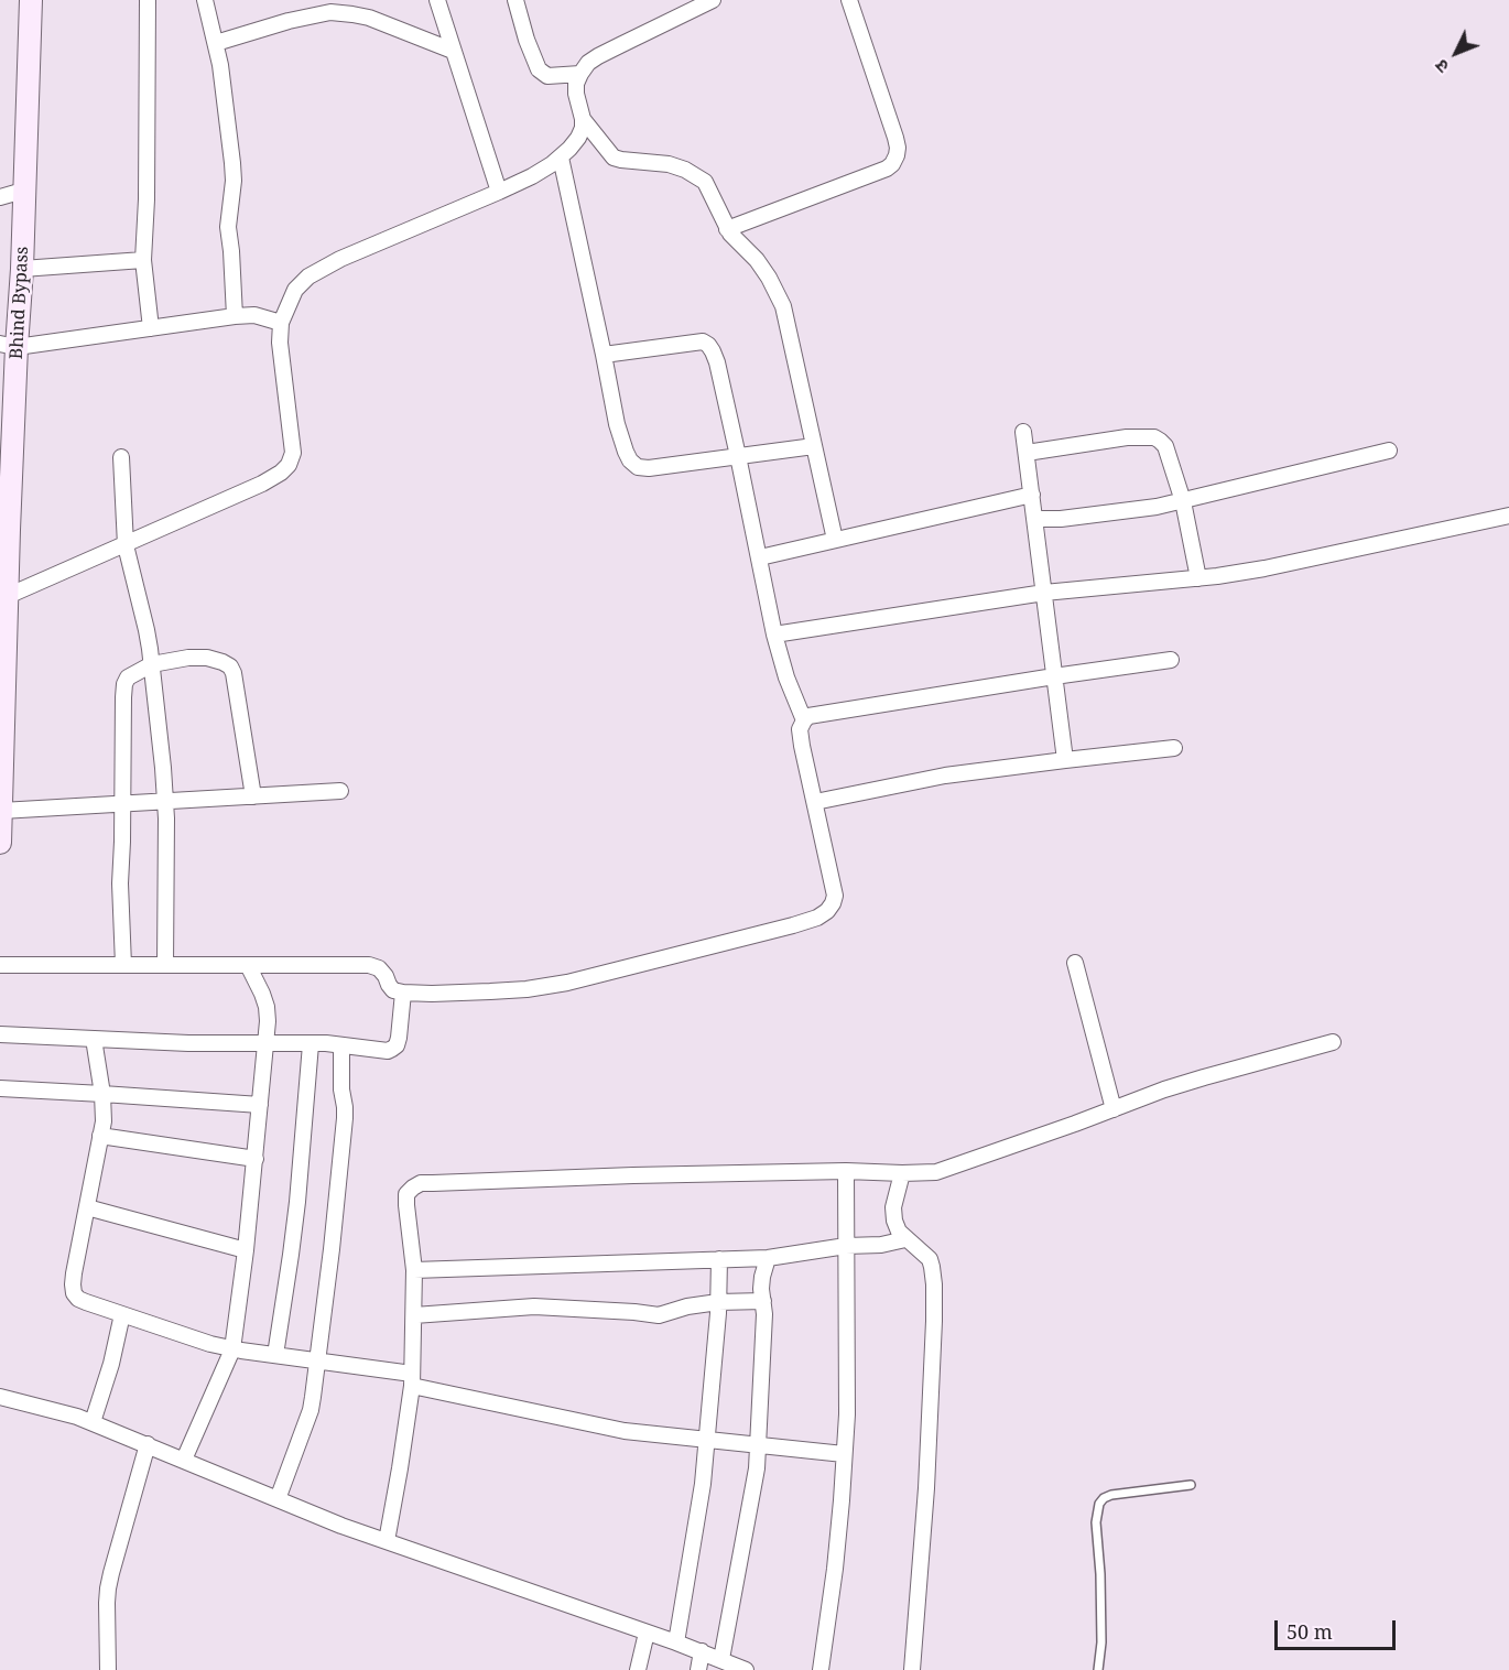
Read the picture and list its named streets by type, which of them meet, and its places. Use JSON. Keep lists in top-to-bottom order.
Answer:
{
  "streets": {
    "street": ["Bhind Bypass"]
  },
  "scale_bar": "50 m",
  "north": "bottom left"
}
